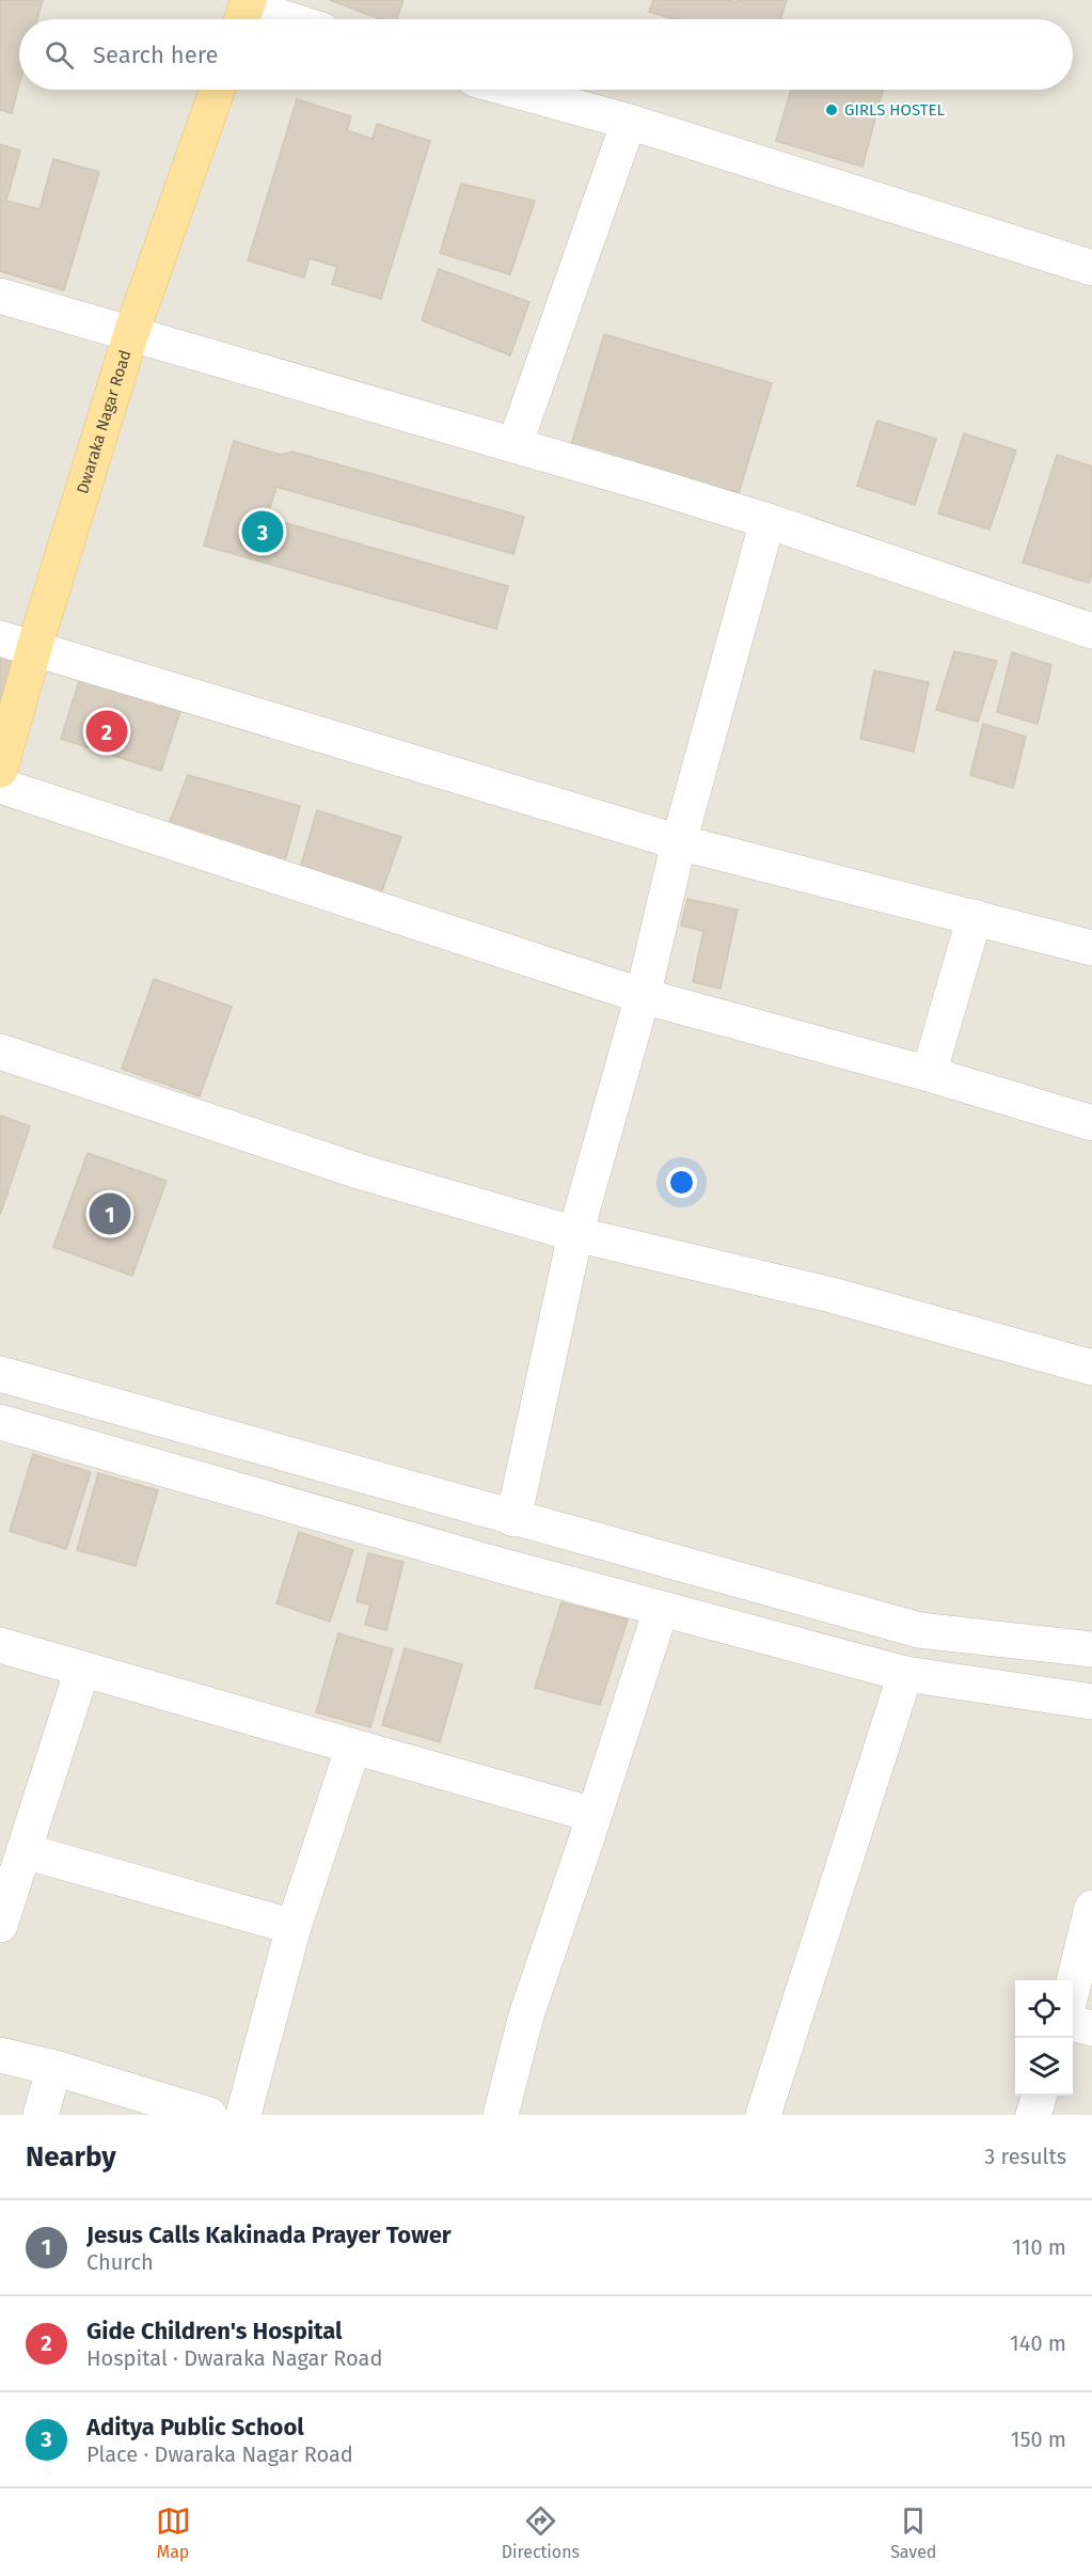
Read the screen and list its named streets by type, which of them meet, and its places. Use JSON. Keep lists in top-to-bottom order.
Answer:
{
  "streets": {
    "main road": ["Dwaraka Nagar Road"]
  },
  "places": ["GIRLS HOSTEL"],
  "page": {
    "search": "Search here",
    "pins": ["3", "2", "1"],
    "heading": ["Nearby", "3 results"],
    "list": [
      {
        "mark": "1",
        "name": "Jesus Calls Kakinada Prayer Tower",
        "note": "Church",
        "value": "110 m"
      },
      {
        "mark": "2",
        "name": "Gide Children's Hospital",
        "note": "Hospital · Dwaraka Nagar Road",
        "value": "140 m"
      },
      {
        "mark": "3",
        "name": "Aditya Public School",
        "note": "Place · Dwaraka Nagar Road",
        "value": "150 m"
      }
    ],
    "nav": ["Map", "Directions", "Saved"]
  }
}
